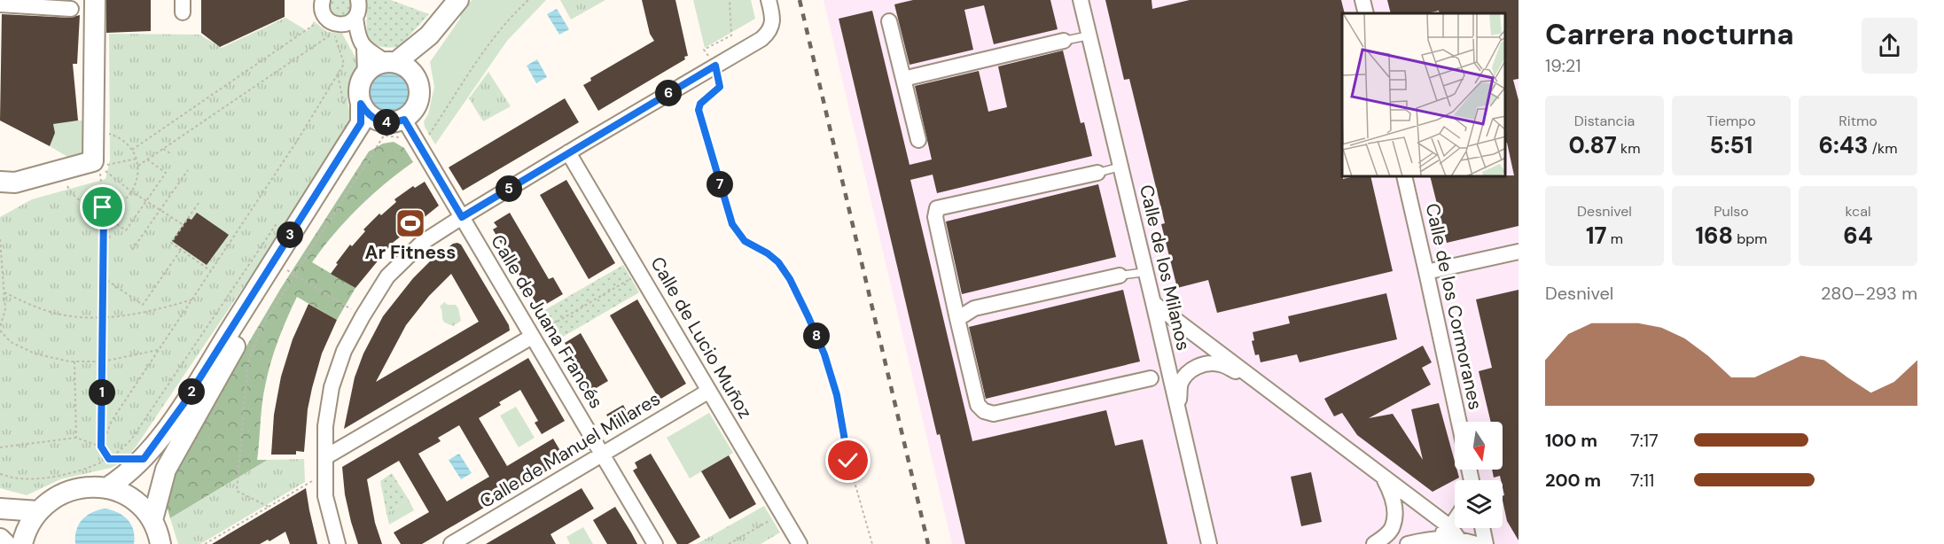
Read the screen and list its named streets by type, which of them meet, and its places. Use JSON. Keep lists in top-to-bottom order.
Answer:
{
  "streets": {
    "street": [
      "Calle de los Milanos",
      "Calle de los Cormoranes",
      "Calle de Juana Francés",
      "Calle de Lucio Muñoz",
      "Calle de Manuel Millares"
    ]
  },
  "crossings": [
    ["Calle de Juana Francés", "Calle de Manuel Millares"],
    ["Calle de Lucio Muñoz", "Calle de Manuel Millares"]
  ],
  "places": {
    "sports": ["Ar Fitness"]
  },
  "north": "bottom",
  "page": {
    "heading": ["Carrera nocturna", "19:21"],
    "pins": [
      "6",
      "4",
      "7",
      "5",
      "3",
      "8",
      "2",
      "1"
    ],
    "stats": [
      ["Distancia", "0.87 km"],
      ["Tiempo", "5:51"],
      ["Ritmo", "6:43 /km"],
      ["Desnivel", "17 m"],
      ["Pulso", "168 bpm"],
      ["kcal", "64"]
    ],
    "chart": ["Desnivel", "280–293 m"],
    "list": [
      {
        "name": "100 m",
        "note": "7:17"
      },
      {
        "name": "200 m",
        "note": "7:11"
      }
    ]
  }
}
